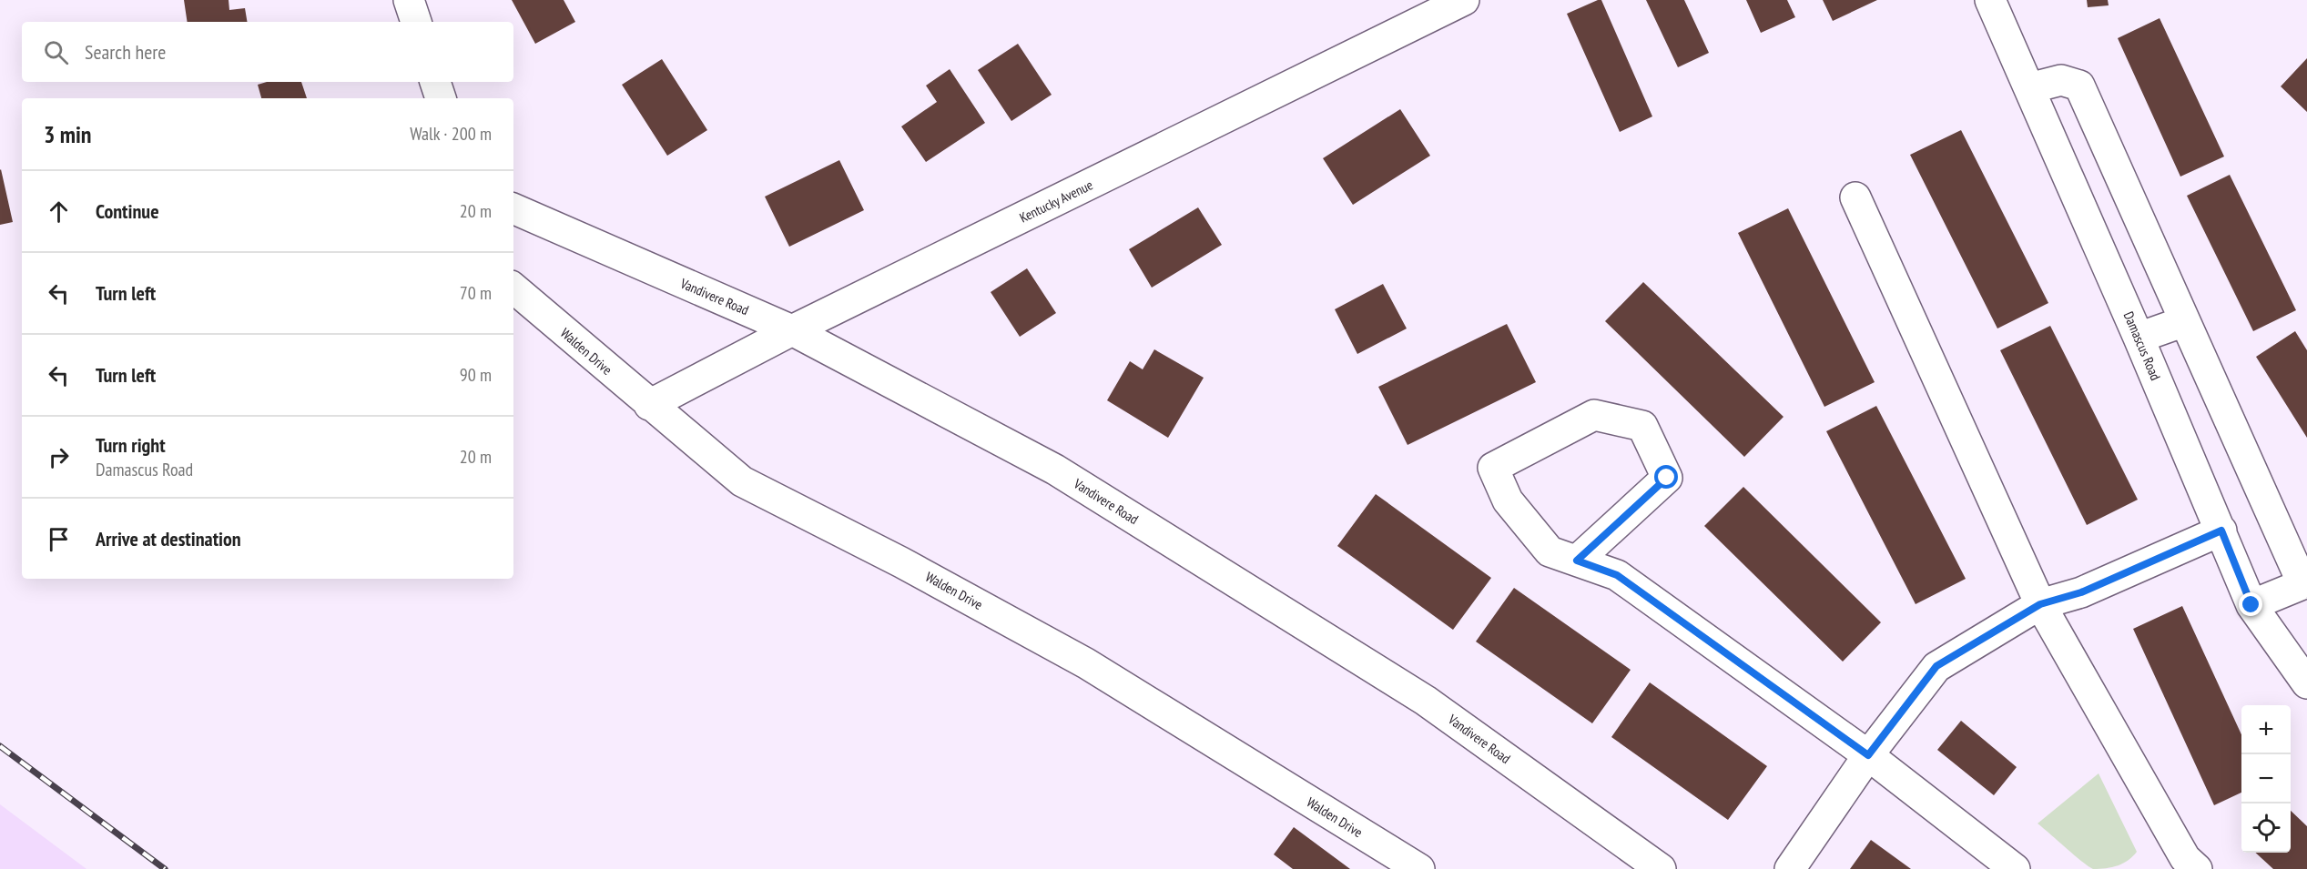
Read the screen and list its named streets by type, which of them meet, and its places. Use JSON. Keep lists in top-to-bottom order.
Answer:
{
  "streets": {
    "street": [
      "Kentucky Avenue",
      "Vandivere Road",
      "Damascus Road",
      "Walden Drive"
    ]
  },
  "crossings": [
    ["Kentucky Avenue", "Vandivere Road"],
    ["Kentucky Avenue", "Walden Drive"]
  ],
  "page": {
    "search": "Search here",
    "heading": ["3 min", "Walk · 200 m"],
    "list": [
      ["Continue", "20 m"],
      ["Turn left", "70 m"],
      ["Turn left", "90 m"],
      ["Turn right", "Damascus Road", "20 m"],
      "Arrive at destination"
    ],
    "map_buttons": ["+", "−"]
  }
}
